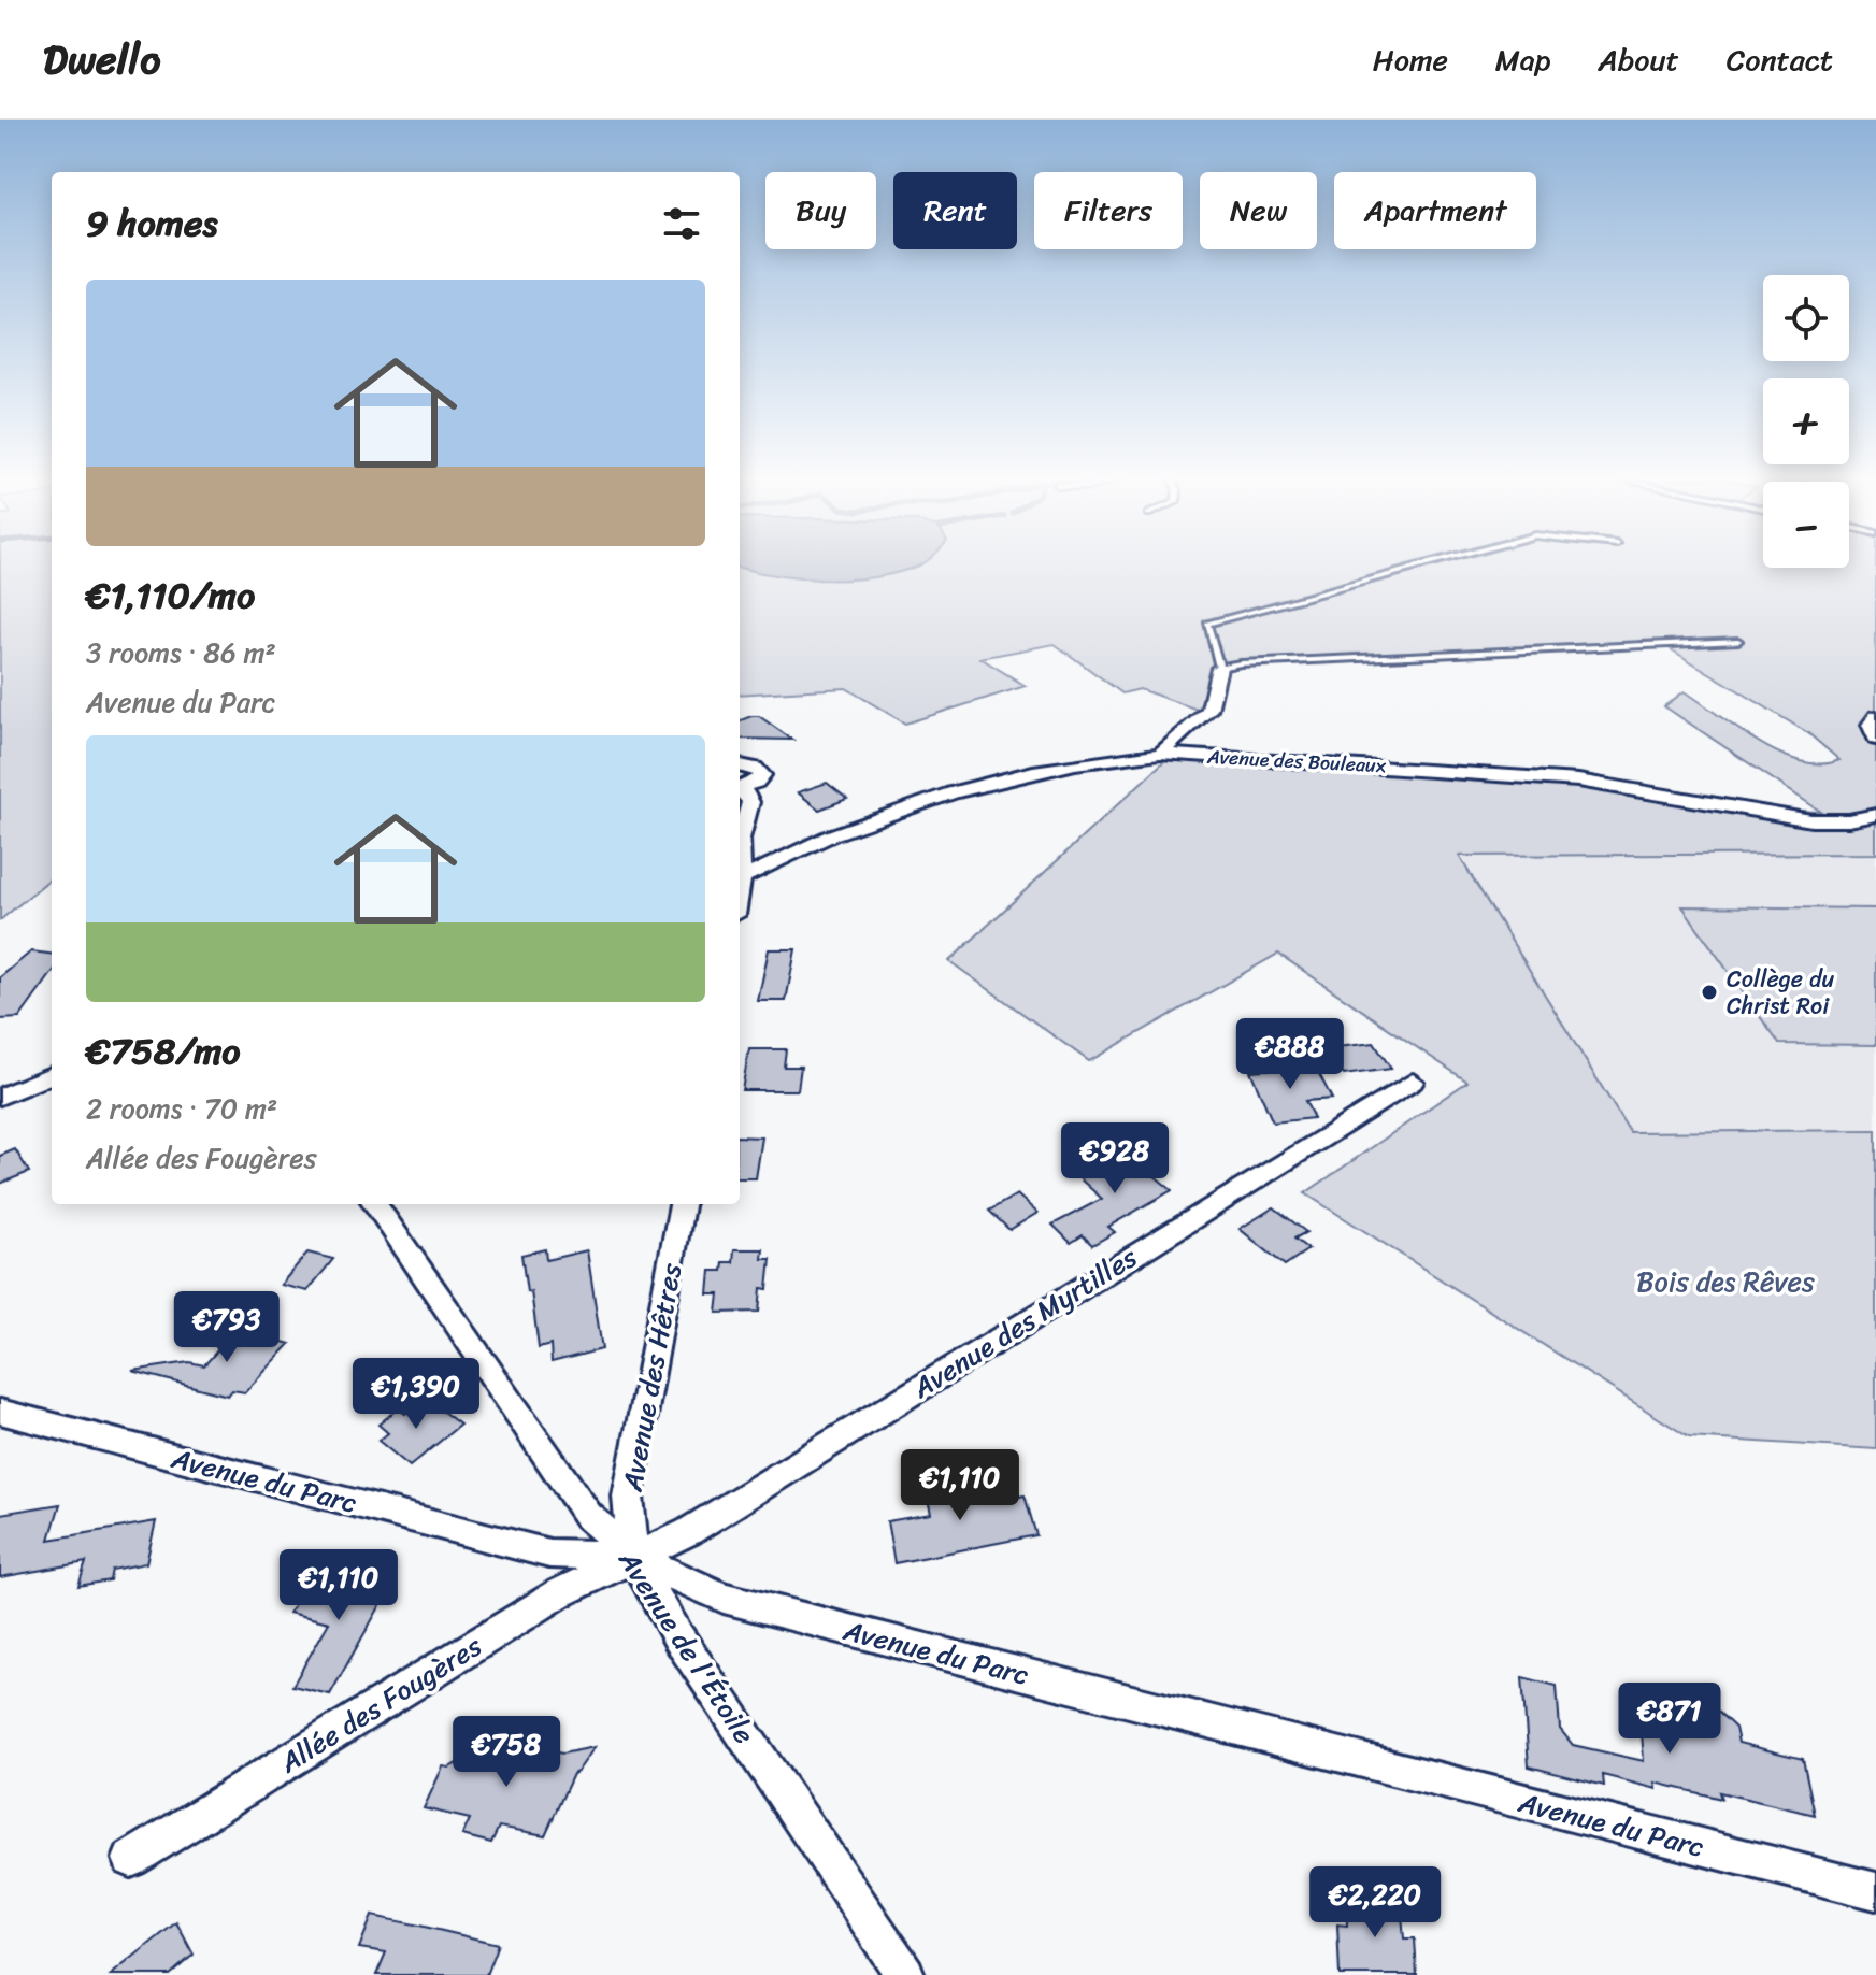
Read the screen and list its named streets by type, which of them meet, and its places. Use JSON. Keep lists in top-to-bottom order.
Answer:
{
  "streets": {
    "street": [
      "Avenue des Bouleaux",
      "Avenue des Myrtilles",
      "Avenue des Hêtres",
      "Avenue du Parc",
      "Avenue de l'Étoile",
      "Allée des Fougères"
    ]
  },
  "crossings": [
    ["Avenue des Myrtilles", "Avenue des Hêtres"],
    ["Avenue des Myrtilles", "Avenue du Parc"],
    ["Avenue des Myrtilles", "Avenue de l'Étoile"],
    ["Avenue des Myrtilles", "Allée des Fougères"],
    ["Avenue des Hêtres", "Avenue du Parc"],
    ["Avenue des Hêtres", "Avenue de l'Étoile"],
    ["Avenue des Hêtres", "Allée des Fougères"],
    ["Avenue du Parc", "Avenue de l'Étoile"],
    ["Avenue du Parc", "Allée des Fougères"],
    ["Avenue de l'Étoile", "Allée des Fougères"]
  ],
  "parks": ["Bois des Rêves"],
  "places": ["Collège du Christ Roi"],
  "page": {
    "header": "Dwello",
    "nav": [
      "Home",
      "Map",
      "About",
      "Contact"
    ],
    "chip": [
      "Buy",
      "Rent",
      "Filters",
      "New",
      "Apartment"
    ],
    "heading": "9 homes",
    "map_buttons": ["+", "−"],
    "list": [
      {
        "name": "€1,110/mo",
        "note": "3 rooms · 86 m² · Avenue du Parc"
      },
      {
        "name": "€758/mo",
        "note": "2 rooms · 70 m² · Allée des Fougères"
      }
    ],
    "price": [
      "€888",
      "€928",
      "€793",
      "€1,390",
      "€1,110",
      "€1,110",
      "€871",
      "€758",
      "€2,220"
    ]
  }
}
